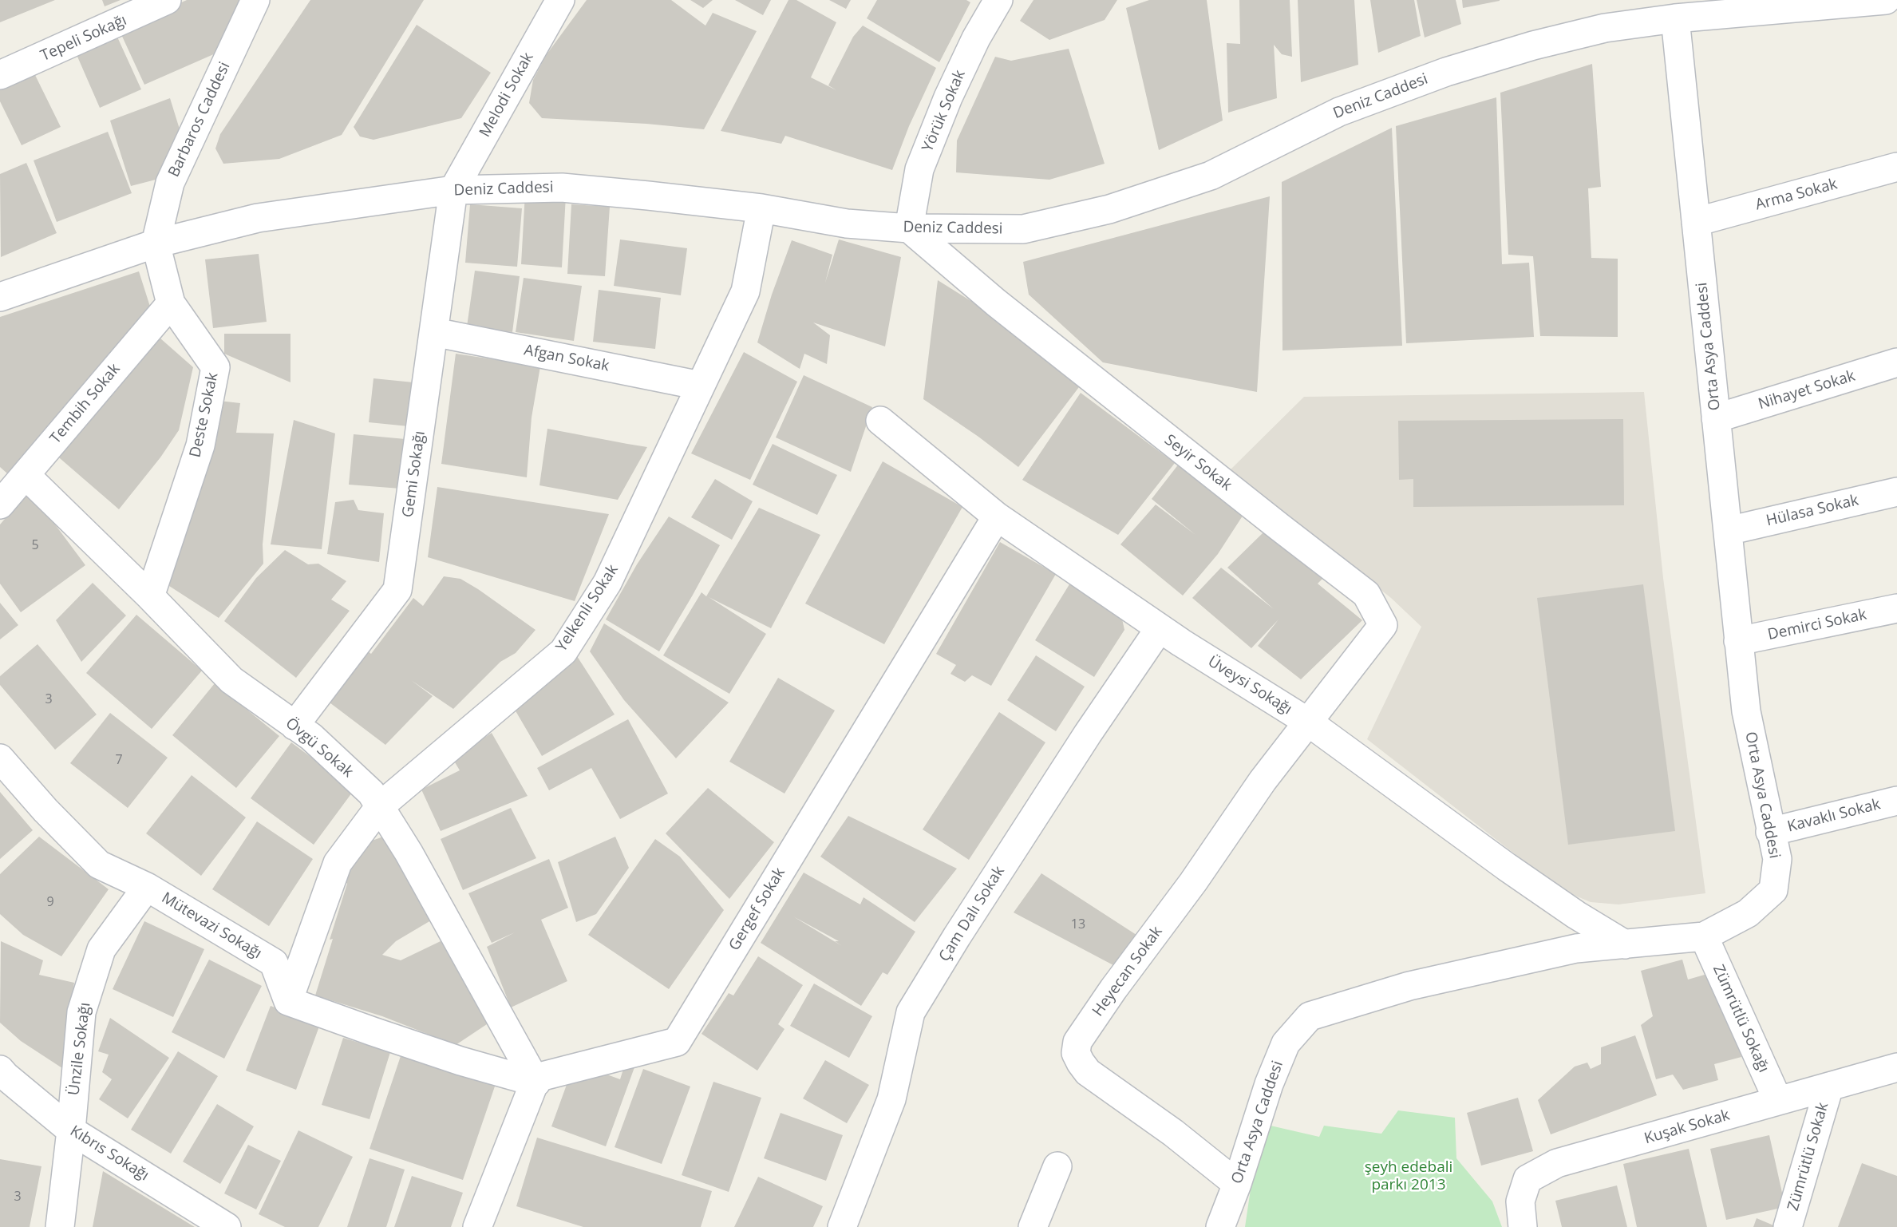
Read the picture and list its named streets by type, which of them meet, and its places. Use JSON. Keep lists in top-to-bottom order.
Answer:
{
  "streets": {
    "street": [
      "Tepeli Sokağı",
      "Melodi Sokak",
      "Deniz Caddesi",
      "Yörük Sokak",
      "Barbaros Caddesi",
      "Arma Sokak",
      "Orta Asya Caddesi",
      "Afgan Sokak",
      "Nihayet Sokak",
      "Tembih Sokak",
      "Deste Sokak",
      "Seyir Sokak",
      "Gemi Sokağı",
      "Hülasa Sokak",
      "Yelkenli Sokak",
      "Demirci Sokak",
      "Üveysi Sokağı",
      "Övgü Sokak",
      "Kavaklı Sokak",
      "Gergef Sokak",
      "Çam Dalı Sokak",
      "Mütevazi Sokağı",
      "Heyecan Sokak",
      "Zümrütlü Sokağı",
      "Ünzile Sokağı",
      "Kuşak Sokak",
      "Kıbrıs Sokağı",
      "Zümrütlü Sokak"
    ]
  },
  "crossings": [
    ["Melodi Sokak", "Deniz Caddesi"],
    ["Melodi Sokak", "Gemi Sokağı"],
    ["Deniz Caddesi", "Yörük Sokak"],
    ["Deniz Caddesi", "Barbaros Caddesi"],
    ["Deniz Caddesi", "Orta Asya Caddesi"],
    ["Deniz Caddesi", "Deste Sokak"],
    ["Deniz Caddesi", "Seyir Sokak"],
    ["Deniz Caddesi", "Gemi Sokağı"],
    ["Deniz Caddesi", "Yelkenli Sokak"],
    ["Yörük Sokak", "Seyir Sokak"],
    ["Barbaros Caddesi", "Deste Sokak"],
    ["Arma Sokak", "Orta Asya Caddesi"],
    ["Orta Asya Caddesi", "Nihayet Sokak"],
    ["Orta Asya Caddesi", "Hülasa Sokak"],
    ["Orta Asya Caddesi", "Demirci Sokak"],
    ["Orta Asya Caddesi", "Üveysi Sokağı"],
    ["Orta Asya Caddesi", "Kavaklı Sokak"],
    ["Orta Asya Caddesi", "Heyecan Sokak"],
    ["Orta Asya Caddesi", "Zümrütlü Sokağı"],
    ["Afgan Sokak", "Gemi Sokağı"],
    ["Afgan Sokak", "Yelkenli Sokak"],
    ["Tembih Sokak", "Deste Sokak"],
    ["Tembih Sokak", "Övgü Sokak"],
    ["Deste Sokak", "Övgü Sokak"],
    ["Seyir Sokak", "Üveysi Sokağı"],
    ["Seyir Sokak", "Heyecan Sokak"],
    ["Gemi Sokağı", "Övgü Sokak"],
    ["Yelkenli Sokak", "Övgü Sokak"],
    ["Yelkenli Sokak", "Mütevazi Sokağı"],
    ["Üveysi Sokağı", "Gergef Sokak"],
    ["Üveysi Sokağı", "Çam Dalı Sokak"],
    ["Üveysi Sokağı", "Heyecan Sokak"],
    ["Övgü Sokak", "Gergef Sokak"],
    ["Mütevazi Sokağı", "Ünzile Sokağı"],
    ["Zümrütlü Sokağı", "Kuşak Sokak"],
    ["Ünzile Sokağı", "Kıbrıs Sokağı"],
    ["Kuşak Sokak", "Zümrütlü Sokak"]
  ],
  "parks": ["şeyh edebali parkı 2013"],
  "house_numbers": [
    "5",
    "3",
    "7",
    "9",
    "13",
    "3"
  ]
}
